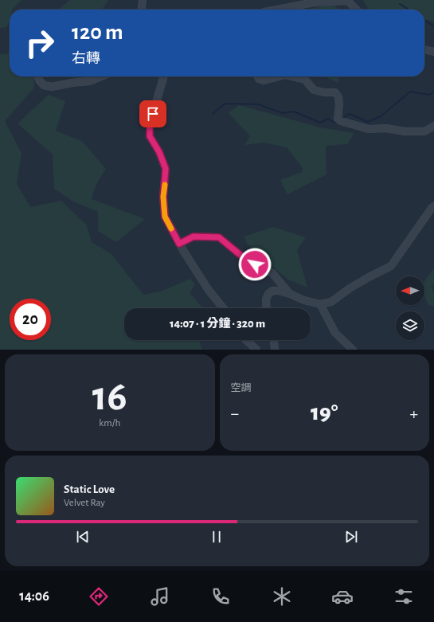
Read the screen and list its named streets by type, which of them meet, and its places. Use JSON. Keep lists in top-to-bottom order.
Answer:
{
  "north": "left",
  "page": {
    "turn": ["120 m", "右轉"],
    "limit": "20",
    "trip": "14:07 · 1 分鐘 · 320 m",
    "tile": [
      ["16", "km/h"],
      "空調"
    ],
    "heat": ["−", "19°", "+"],
    "song": ["Static Love", "Velvet Ray"],
    "tabs": "14:06"
  }
}
